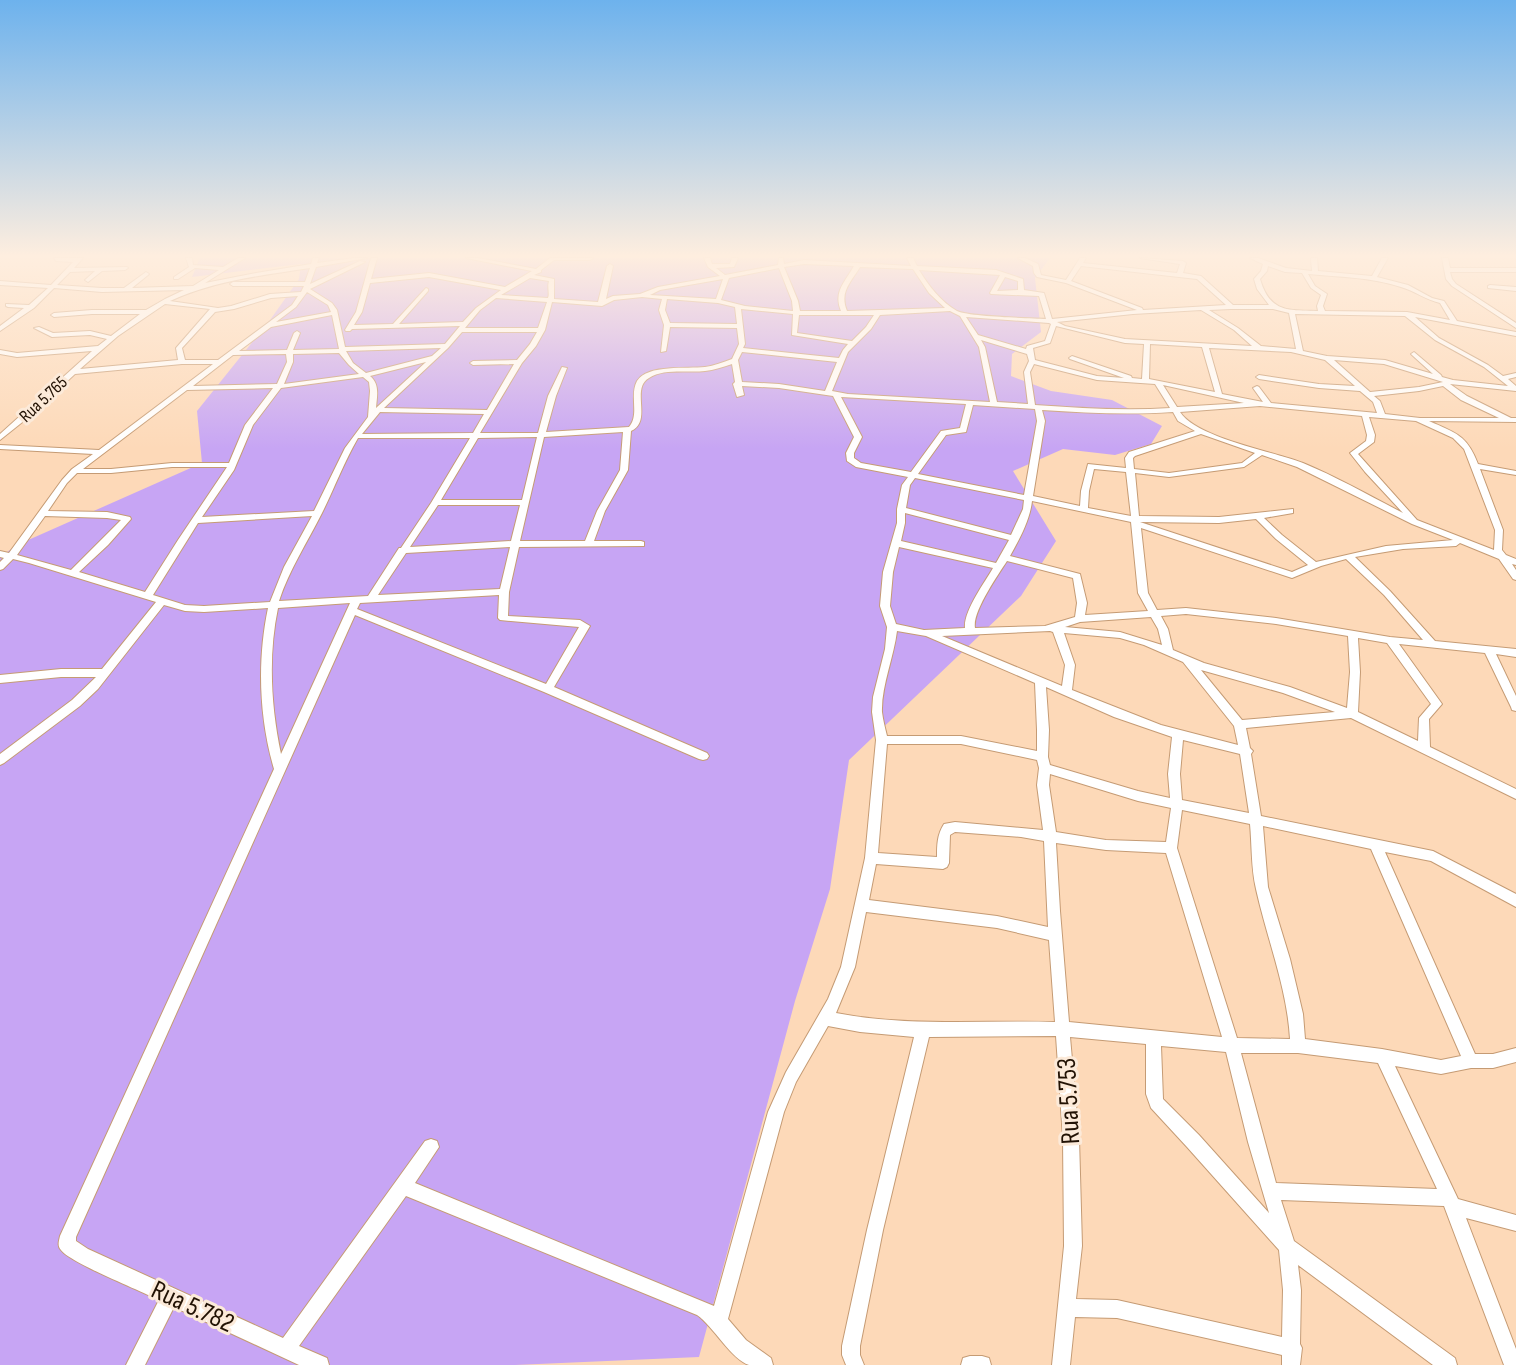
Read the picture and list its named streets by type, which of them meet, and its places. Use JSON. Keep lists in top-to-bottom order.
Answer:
{
  "streets": {
    "street": ["Rua 5.765", "Rua 5.753", "Rua 5.782"]
  }
}
